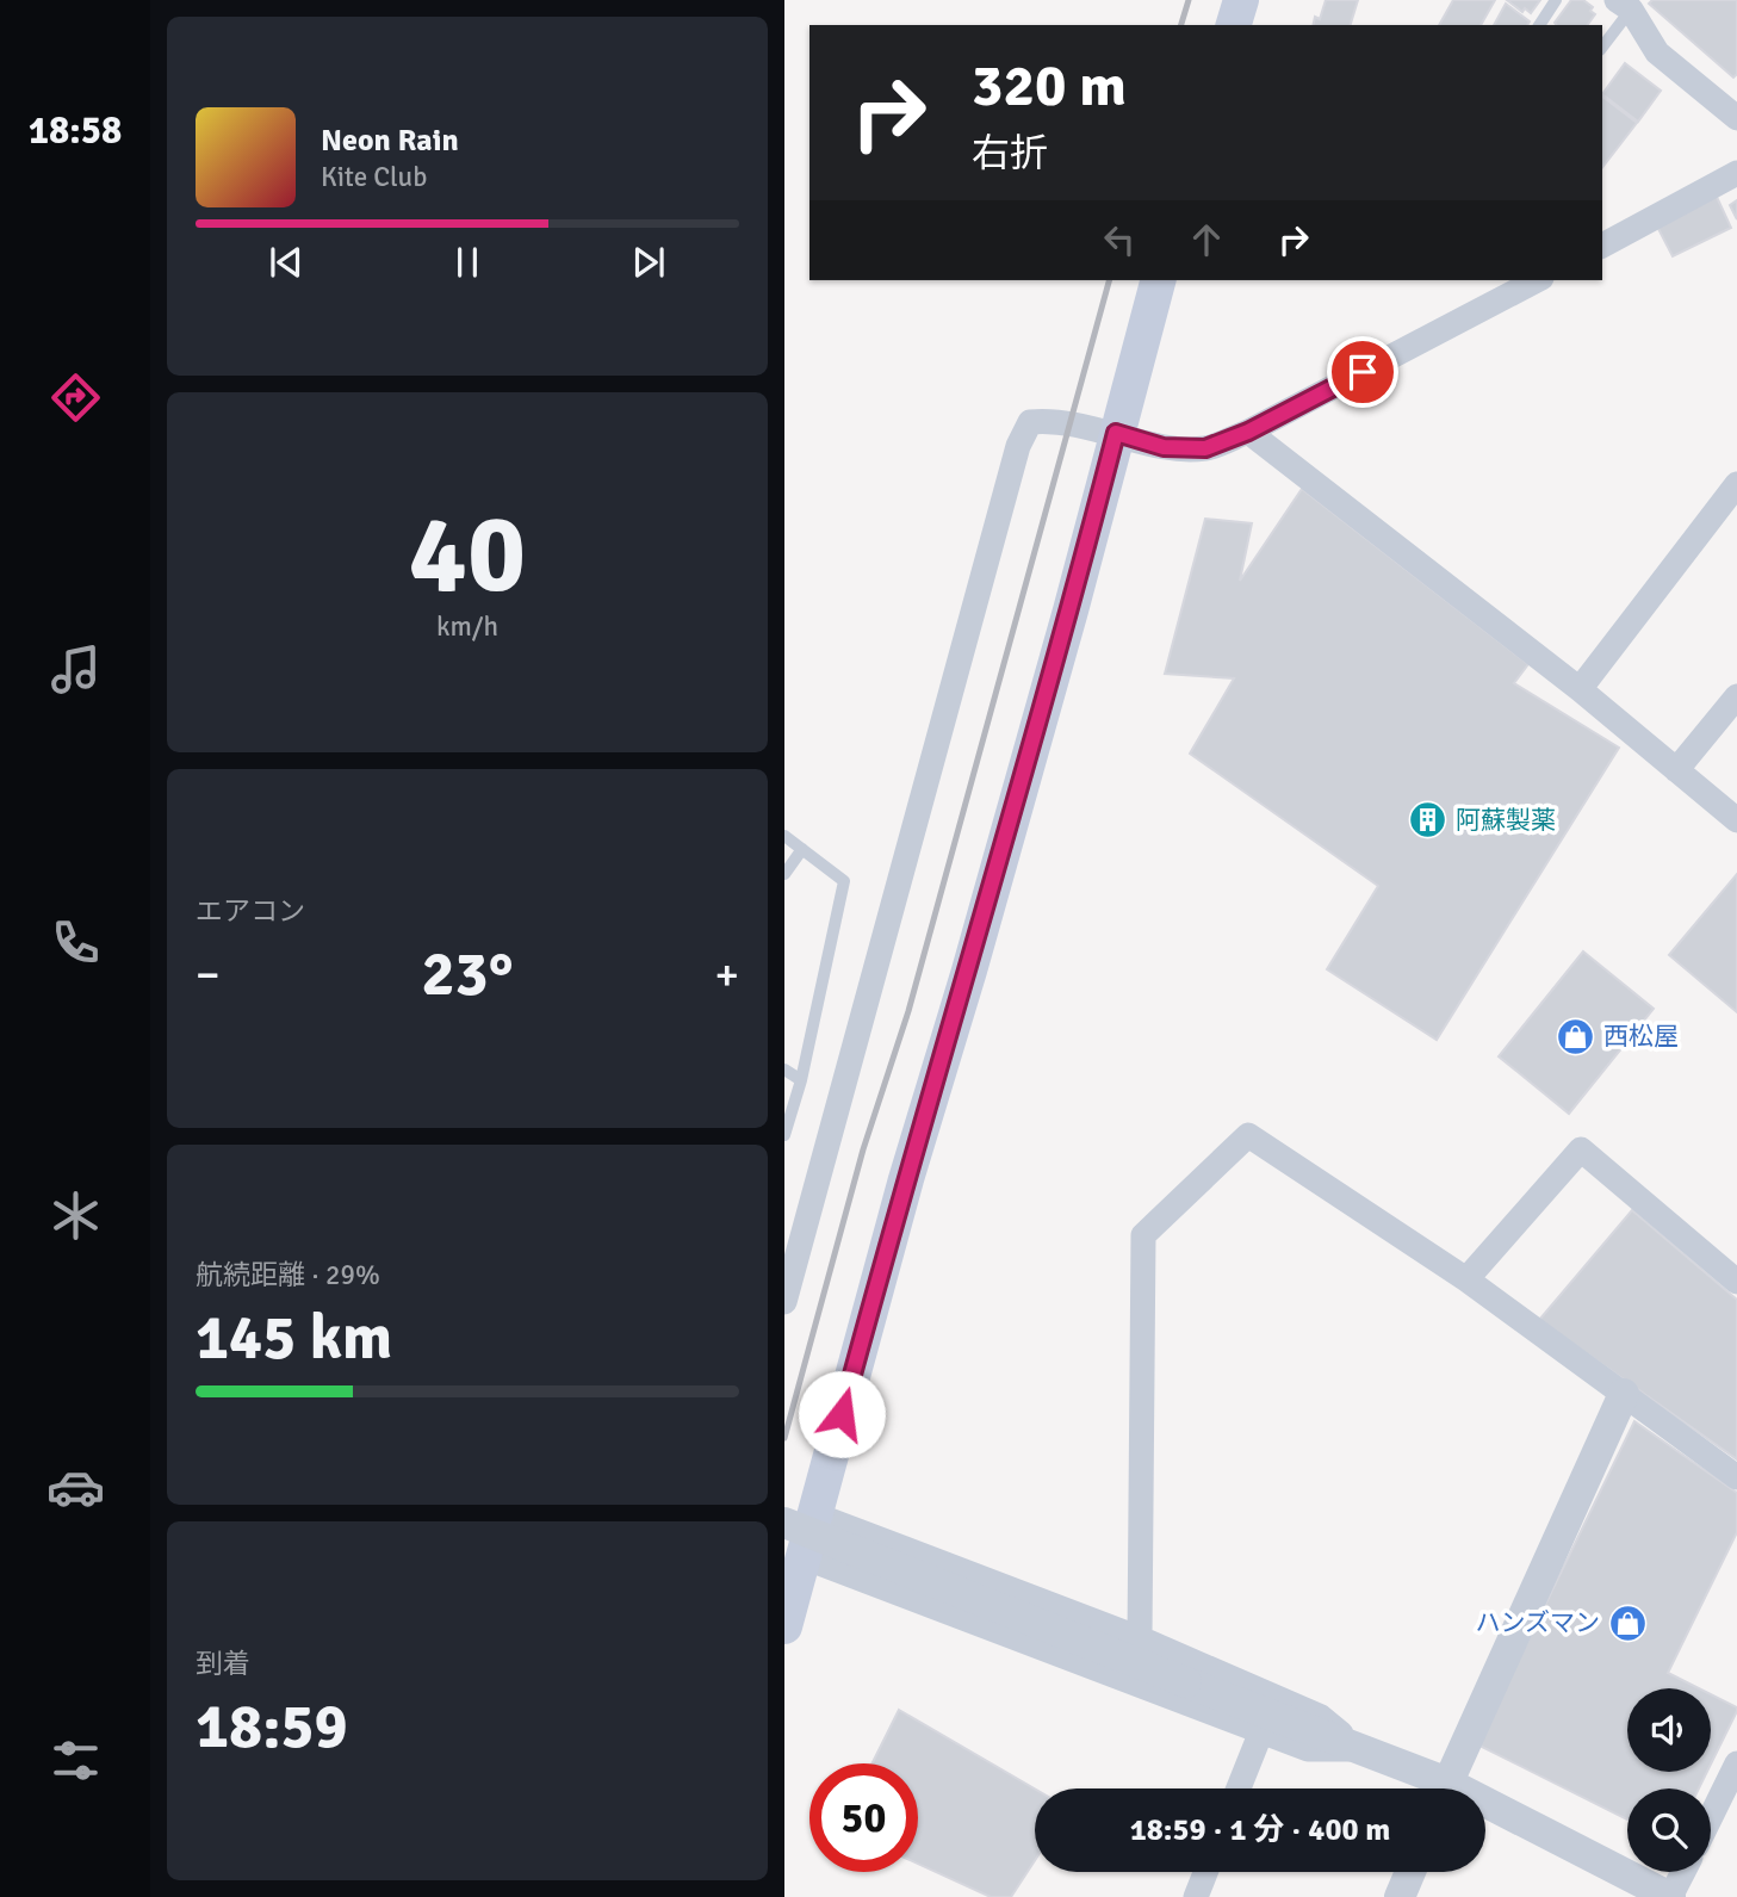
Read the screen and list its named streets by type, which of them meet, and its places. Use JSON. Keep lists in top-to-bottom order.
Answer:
{
  "places": {
    "building": ["阿蘇製薬"],
    "shop": ["西松屋", "ハンズマン"]
  },
  "page": {
    "tabs": "18:58",
    "turn": ["320 m", "右折"],
    "song": ["Neon Rain", "Kite Club"],
    "tile": [
      ["40", "km/h"],
      "エアコン",
      ["航続距離 · 29%", "145 km"],
      ["到着", "18:59"]
    ],
    "heat": ["−", "23°", "+"],
    "limit": "50",
    "trip": "18:59 · 1 分 · 400 m"
  }
}
